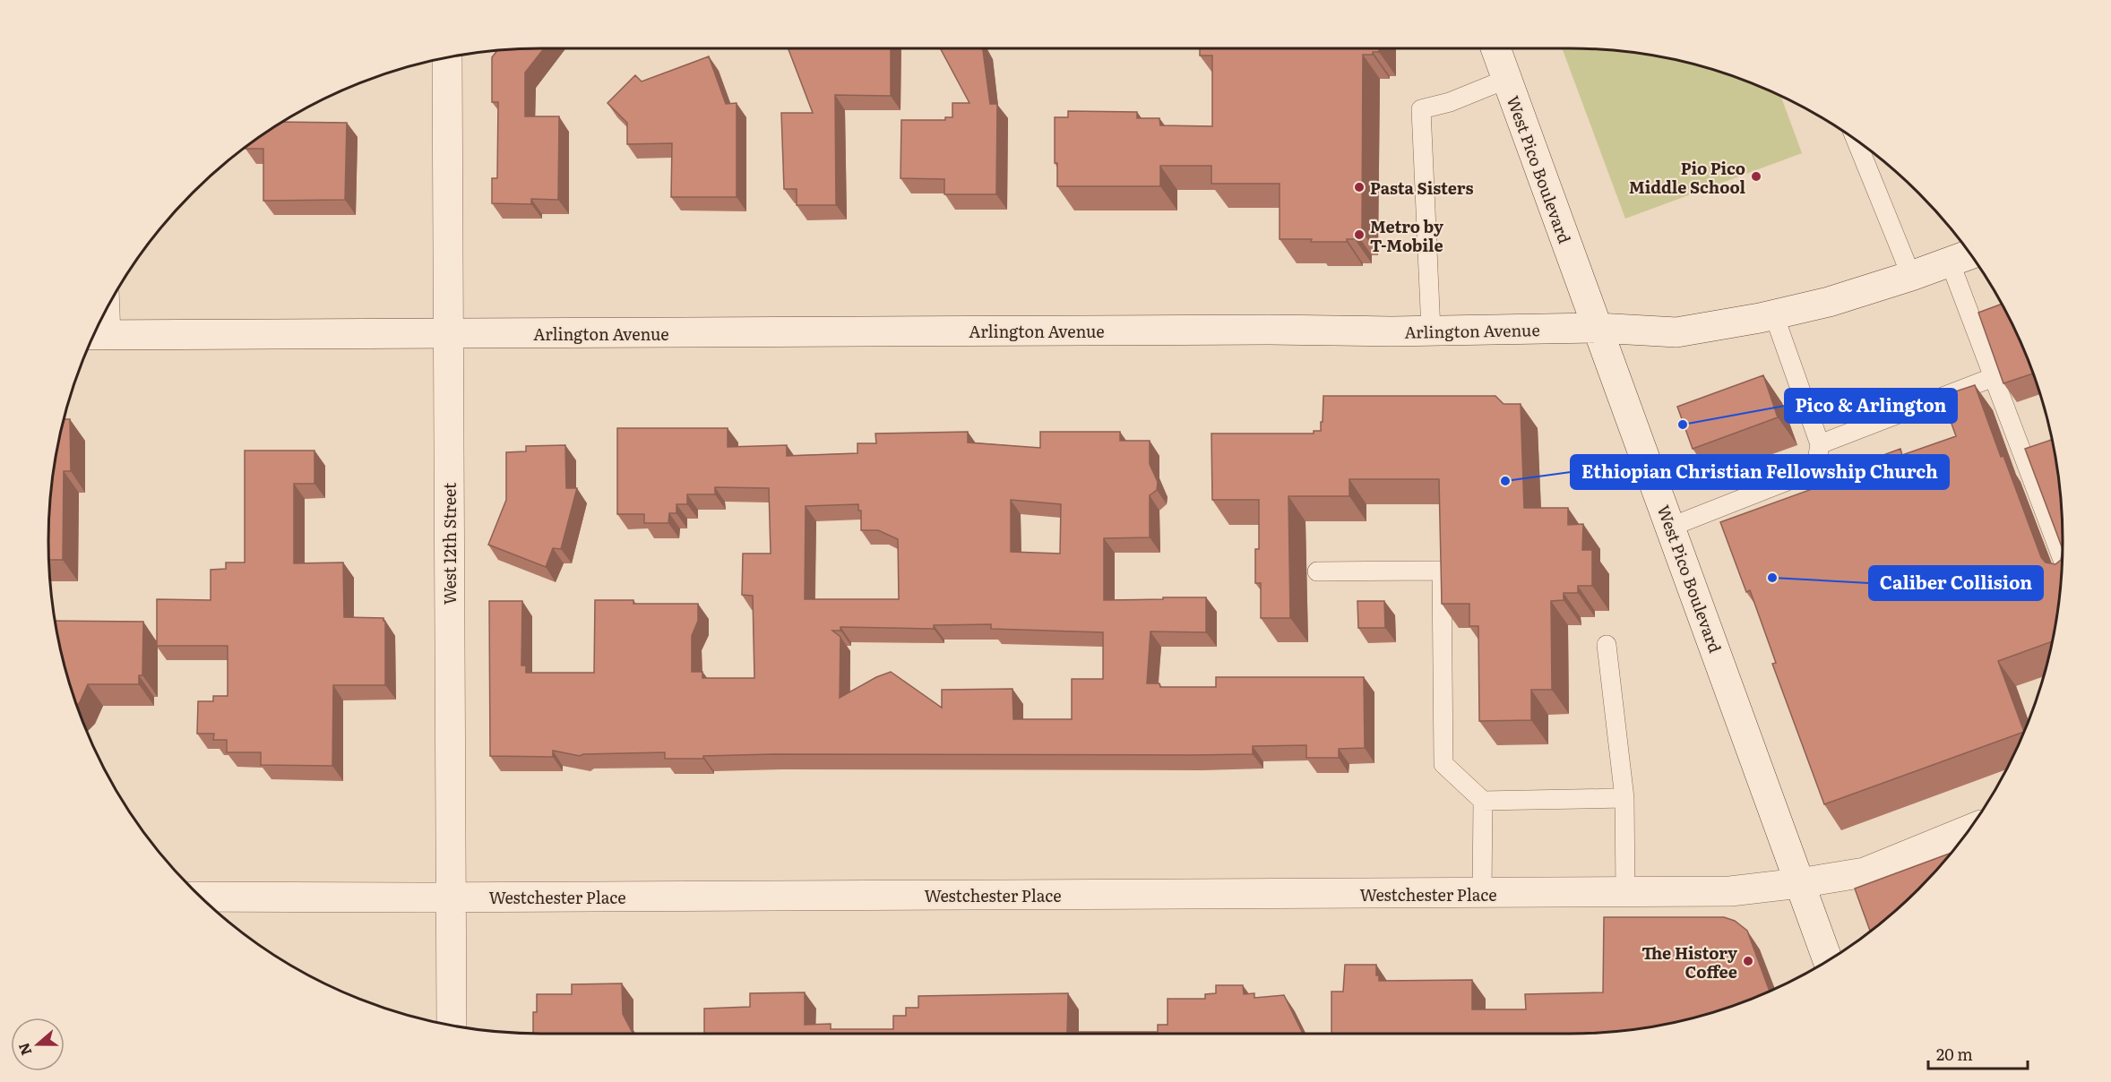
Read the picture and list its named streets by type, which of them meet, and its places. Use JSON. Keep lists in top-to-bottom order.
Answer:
{
  "streets": {
    "main road": [
      "West Pico Boulevard",
      "Arlington Avenue",
      "West 12th Street",
      "Westchester Place"
    ]
  },
  "crossings": [
    ["West Pico Boulevard", "Arlington Avenue"],
    ["West Pico Boulevard", "Westchester Place"],
    ["Arlington Avenue", "West 12th Street"],
    ["West 12th Street", "Westchester Place"]
  ],
  "places": [
    "Pio Pico Middle School",
    "Pasta Sisters",
    "Metro by T-Mobile",
    "Pico & Arlington",
    "Ethiopian Christian Fellowship Church",
    "Caliber Collision",
    "The History Coffee"
  ],
  "scale_bar": "20 m",
  "north": "left"
}
